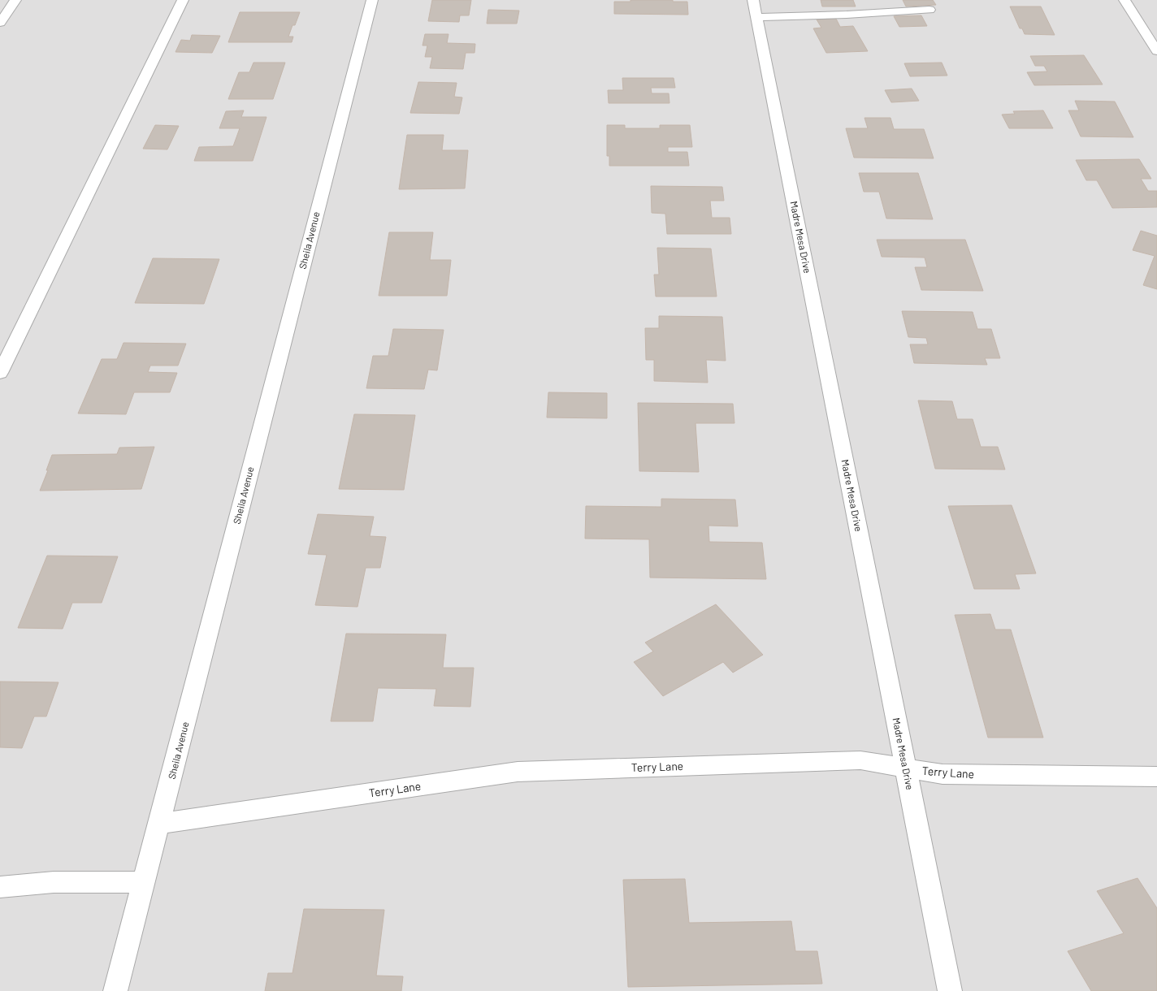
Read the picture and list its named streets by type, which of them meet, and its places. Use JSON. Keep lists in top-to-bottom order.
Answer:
{
  "streets": {
    "street": ["Madre Mesa Drive", "Sheila Avenue", "Terry Lane"]
  },
  "crossings": [
    ["Madre Mesa Drive", "Terry Lane"],
    ["Sheila Avenue", "Terry Lane"]
  ]
}
